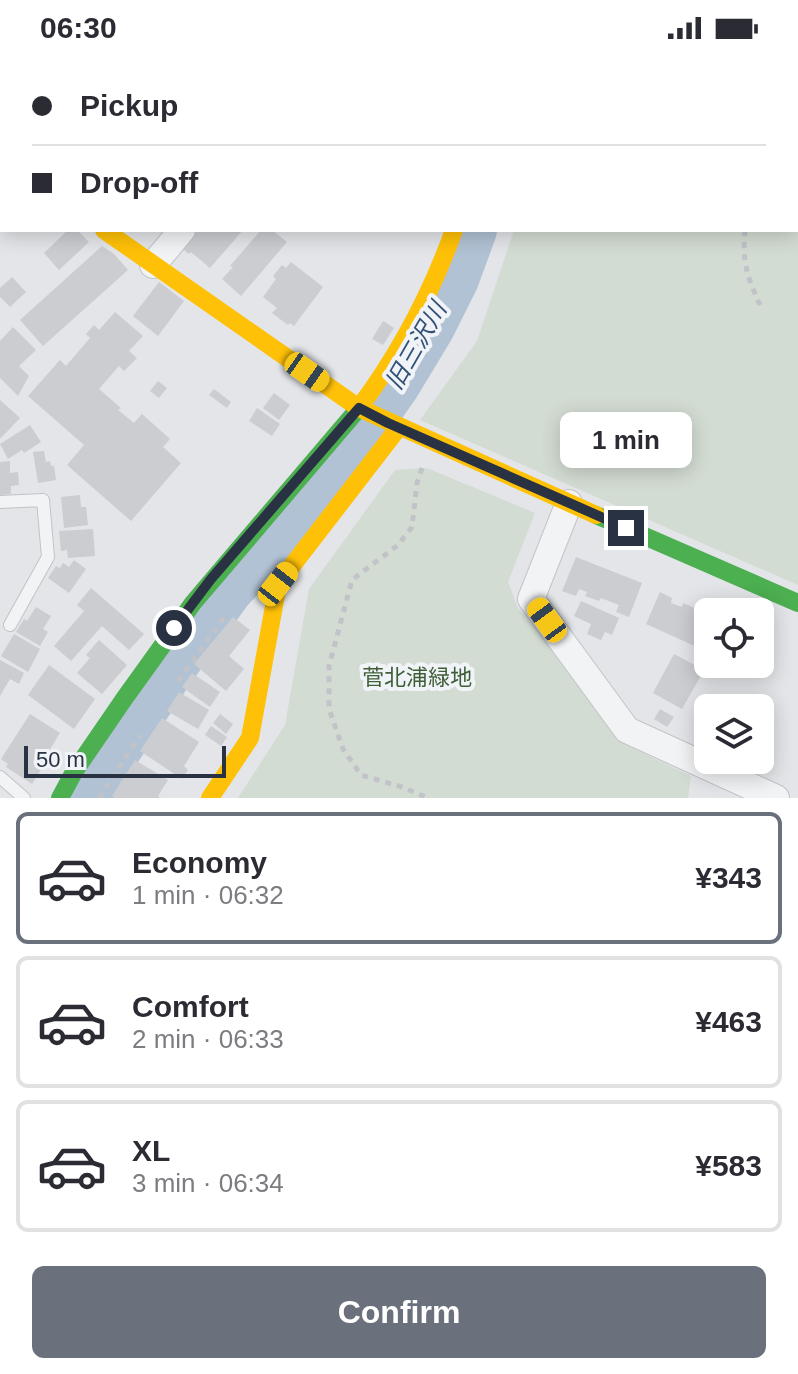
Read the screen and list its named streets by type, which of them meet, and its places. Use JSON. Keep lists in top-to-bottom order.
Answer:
{
  "water": ["旧三沢川"],
  "parks": ["菅北浦緑地"],
  "scale_bar": "50 m",
  "page": {
    "status": "06:30",
    "banner": ["Pickup", "Drop-off"],
    "bubble": "1 min",
    "scale": "50 m",
    "list": [
      {
        "name": "Economy",
        "note": "1 min · 06:32",
        "value": "¥343"
      },
      {
        "name": "Comfort",
        "note": "2 min · 06:33",
        "value": "¥463"
      },
      {
        "name": "XL",
        "note": "3 min · 06:34",
        "value": "¥583"
      }
    ],
    "buttons": "Confirm"
  }
}
